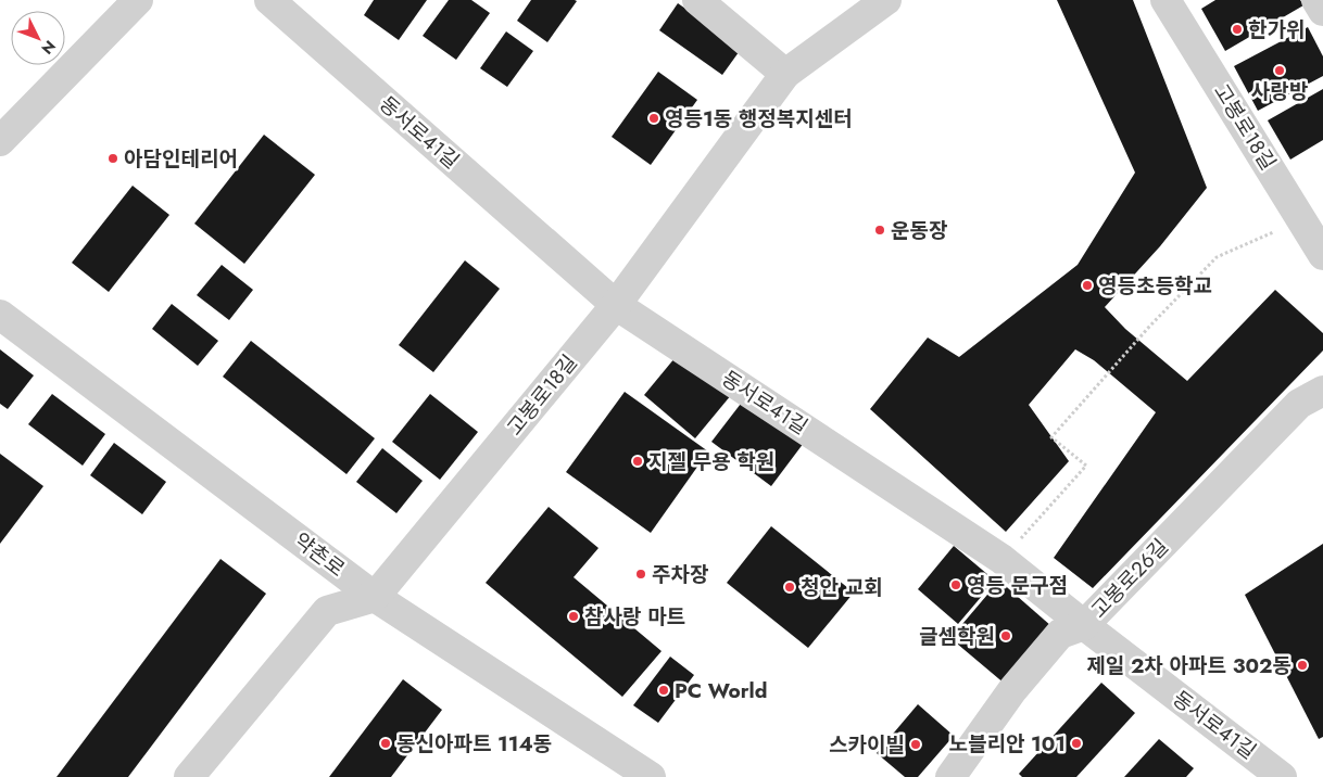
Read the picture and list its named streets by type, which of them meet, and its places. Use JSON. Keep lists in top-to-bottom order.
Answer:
{
  "streets": {
    "street": [
      "고봉로18길",
      "동서로41길",
      "약촌로",
      "고봉로26길"
    ]
  },
  "crossings": [
    ["고봉로18길", "동서로41길"],
    ["고봉로18길", "약촌로"],
    ["동서로41길", "고봉로26길"]
  ],
  "places": [
    "한가위",
    "사랑방",
    "영등1동 행정복지센터",
    "아담인테리어",
    "운동장",
    "영등초등학교",
    "지젤 무용 학원",
    "주차장",
    "영등 문구점",
    "청안 교회",
    "참사랑 마트",
    "글셈학원",
    "제일 2차 아파트 302동",
    "PC World",
    "동신아파트 114동",
    "노블리안 101",
    "스카이빌"
  ],
  "north": "bottom right"
}
